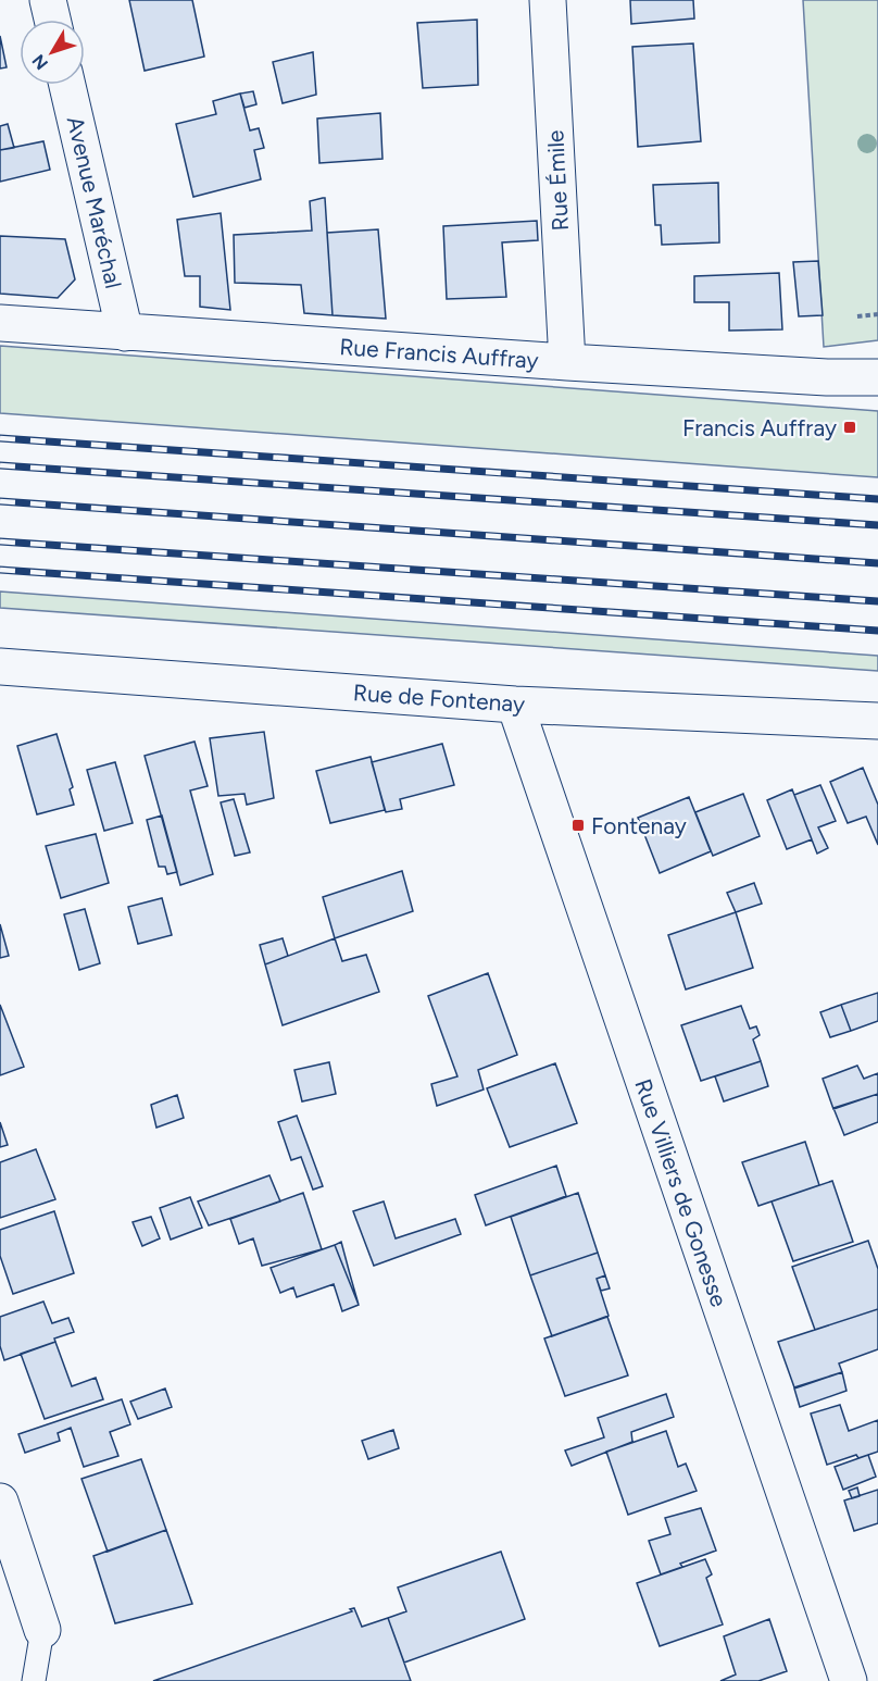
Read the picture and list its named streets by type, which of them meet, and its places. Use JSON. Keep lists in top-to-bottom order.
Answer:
{
  "streets": {
    "street": [
      "Rue Émile",
      "Avenue Maréchal",
      "Rue Francis Auffray",
      "Rue de Fontenay",
      "Rue Villiers de Gonesse"
    ]
  },
  "crossings": [
    ["Rue Émile", "Rue Francis Auffray"],
    ["Avenue Maréchal", "Rue Francis Auffray"],
    ["Rue de Fontenay", "Rue Villiers de Gonesse"]
  ],
  "places": {
    "transit": ["Francis Auffray", "Fontenay"]
  },
  "north": "bottom left"
}
